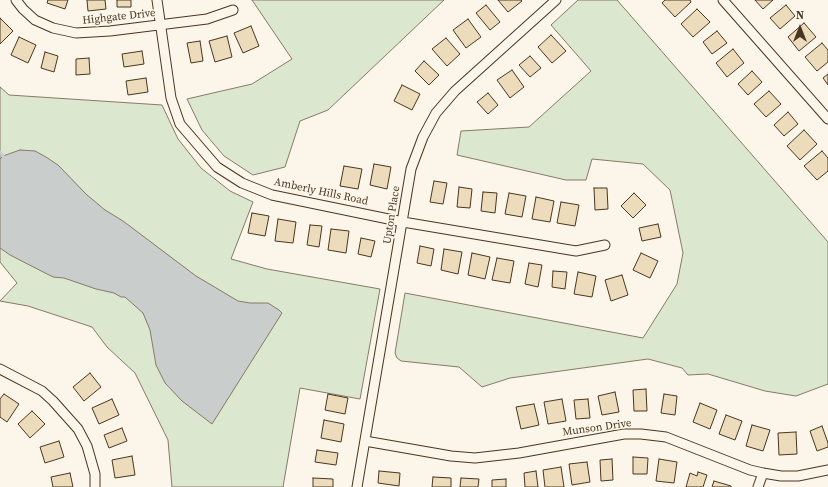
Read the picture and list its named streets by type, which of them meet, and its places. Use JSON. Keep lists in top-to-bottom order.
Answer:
{
  "streets": {
    "street": [
      "Highgate Drive",
      "Amberly Hills Road",
      "Upton Place",
      "Munson Drive"
    ]
  },
  "crossings": [
    ["Highgate Drive", "Amberly Hills Road"],
    ["Amberly Hills Road", "Upton Place"],
    ["Upton Place", "Munson Drive"]
  ],
  "north": "top"
}
